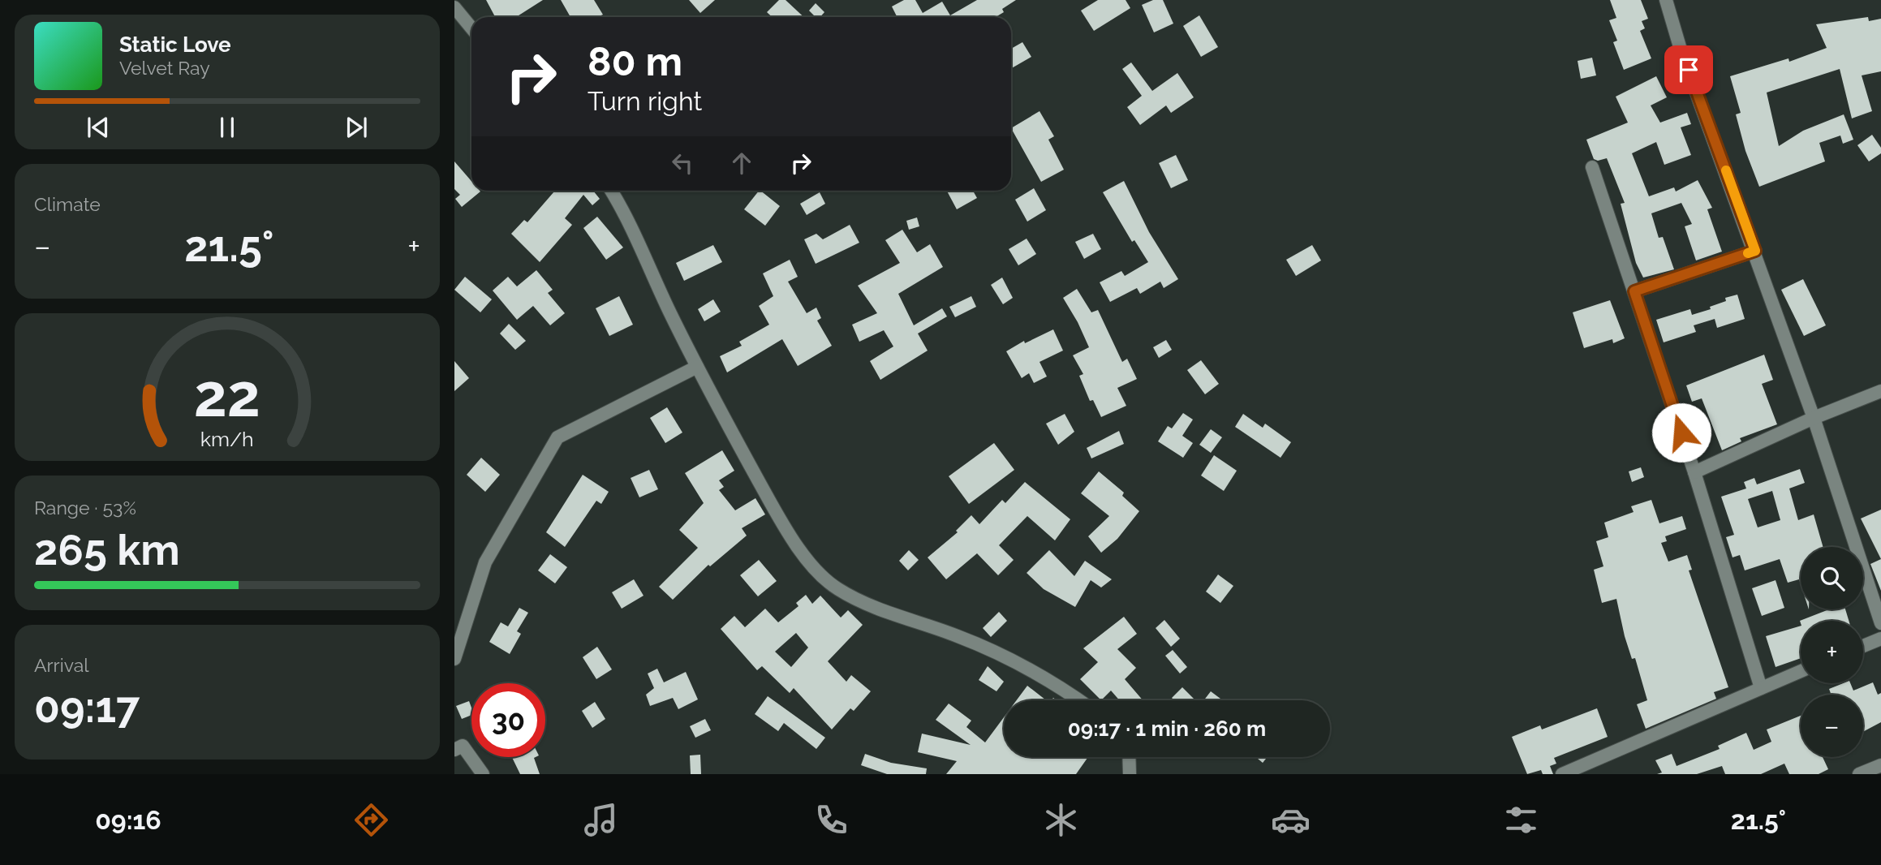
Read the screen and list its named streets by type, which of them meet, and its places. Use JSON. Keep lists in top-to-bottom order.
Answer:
{
  "page": {
    "turn": ["80 m", "Turn right"],
    "song": ["Static Love", "Velvet Ray"],
    "tile": [
      "Climate",
      ["Range · 53%", "265 km"],
      ["Arrival", "09:17"]
    ],
    "heat": ["−", "21.5°", "+"],
    "map_buttons": ["+", "−"],
    "limit": "30",
    "trip": "09:17 · 1 min · 260 m",
    "tabs": ["09:16", "21.5°"],
    "gauge": ["22", "km/h"]
  }
}
